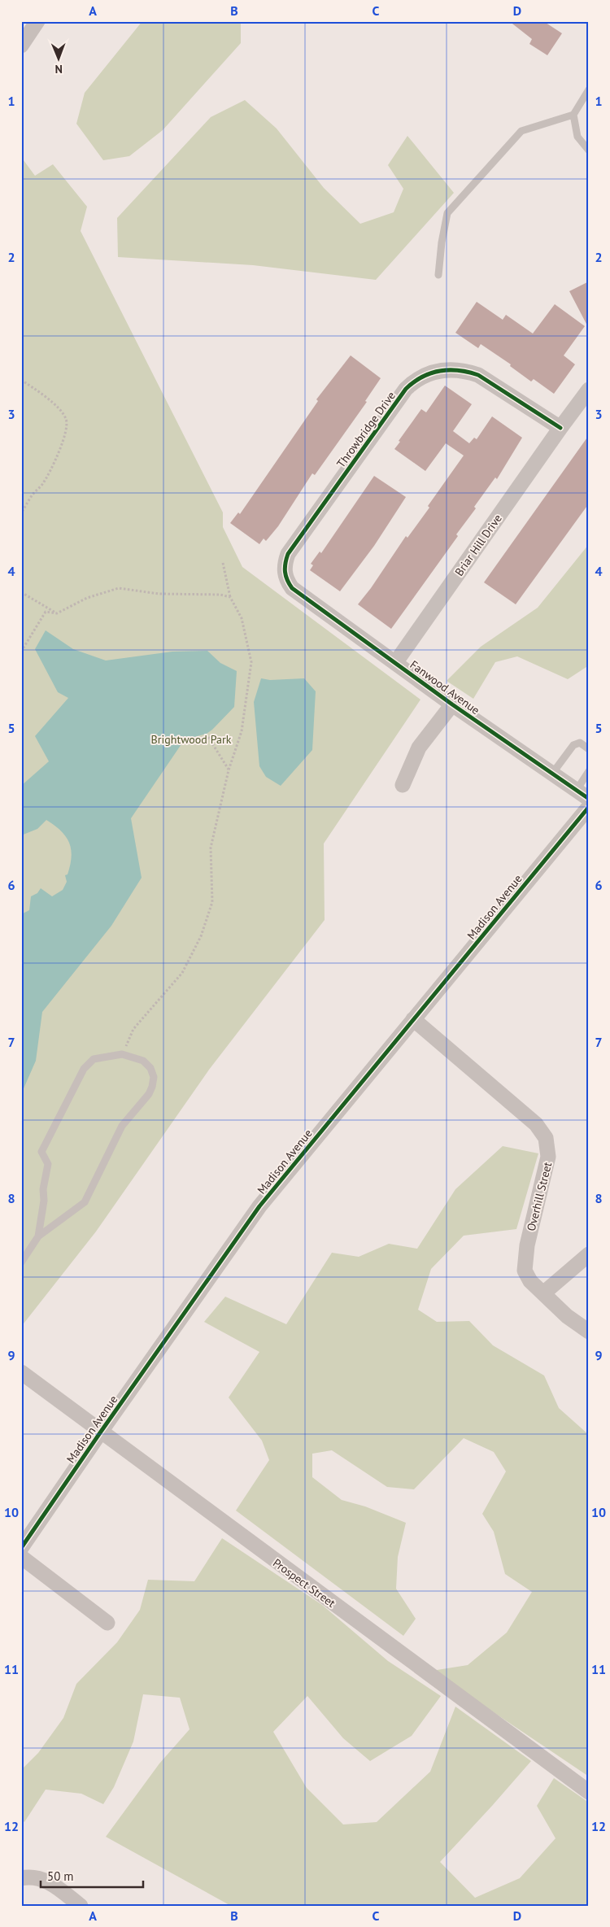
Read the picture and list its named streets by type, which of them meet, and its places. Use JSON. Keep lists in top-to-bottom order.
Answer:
{
  "streets": {
    "street": [
      "Throwbridge Drive",
      "Briar Hill Drive",
      "Fanwood Avenue",
      "Madison Avenue",
      "Overhill Street",
      "Prospect Street"
    ]
  },
  "crossings": [
    ["Throwbridge Drive", "Briar Hill Drive"],
    ["Throwbridge Drive", "Fanwood Avenue"],
    ["Briar Hill Drive", "Fanwood Avenue"],
    ["Madison Avenue", "Overhill Street"],
    ["Madison Avenue", "Prospect Street"]
  ],
  "parks": ["Brightwood Park"],
  "scale_bar": "50 m",
  "north": "bottom",
  "grid": {
    "columns": [
      "A",
      "B",
      "C",
      "D"
    ],
    "rows": [
      "1",
      "2",
      "3",
      "4",
      "5",
      "6",
      "7",
      "8",
      "9",
      "10",
      "11",
      "12"
    ]
  }
}
